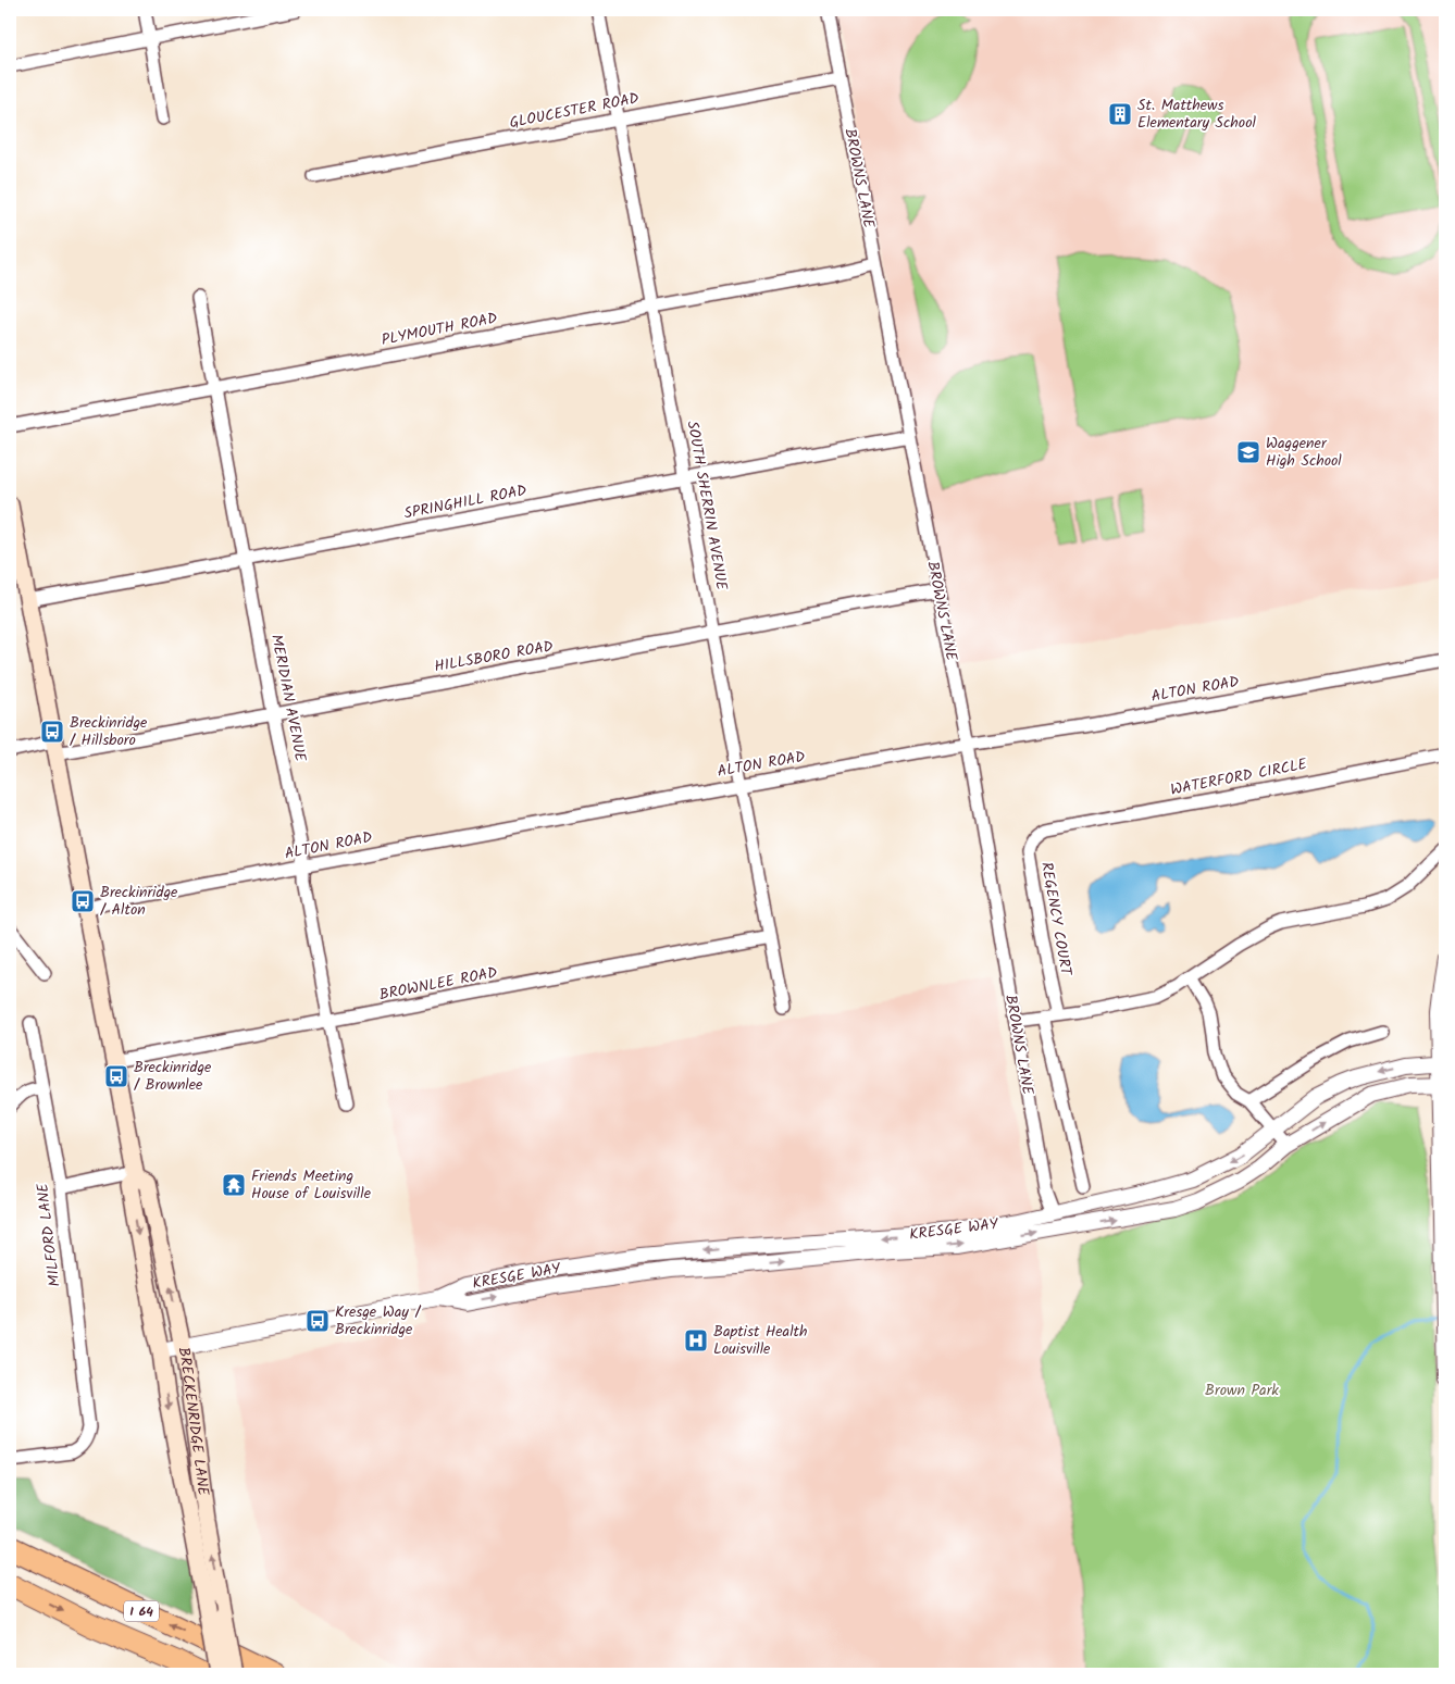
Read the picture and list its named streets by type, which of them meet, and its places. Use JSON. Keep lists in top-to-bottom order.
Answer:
{
  "streets": {
    "highway": ["I 64"],
    "main road": ["BRECKENRIDGE LANE"],
    "street": [
      "GLOUCESTER ROAD",
      "BROWNS LANE",
      "PLYMOUTH ROAD",
      "SPRINGHILL ROAD",
      "SOUTH SHERRIN AVENUE",
      "HILLSBORO ROAD",
      "ALTON ROAD",
      "MERIDIAN AVENUE",
      "WATERFORD CIRCLE",
      "REGENCY COURT",
      "BROWNLEE ROAD",
      "KRESGE WAY",
      "MILFORD LANE"
    ]
  },
  "crossings": [
    ["GLOUCESTER ROAD", "BROWNS LANE"],
    ["GLOUCESTER ROAD", "SOUTH SHERRIN AVENUE"],
    ["BROWNS LANE", "PLYMOUTH ROAD"],
    ["BROWNS LANE", "SPRINGHILL ROAD"],
    ["BROWNS LANE", "HILLSBORO ROAD"],
    ["BROWNS LANE", "ALTON ROAD"],
    ["BROWNS LANE", "KRESGE WAY"],
    ["PLYMOUTH ROAD", "SOUTH SHERRIN AVENUE"],
    ["PLYMOUTH ROAD", "MERIDIAN AVENUE"],
    ["SPRINGHILL ROAD", "SOUTH SHERRIN AVENUE"],
    ["SPRINGHILL ROAD", "MERIDIAN AVENUE"],
    ["SPRINGHILL ROAD", "BRECKENRIDGE LANE"],
    ["SOUTH SHERRIN AVENUE", "HILLSBORO ROAD"],
    ["SOUTH SHERRIN AVENUE", "ALTON ROAD"],
    ["SOUTH SHERRIN AVENUE", "BROWNLEE ROAD"],
    ["HILLSBORO ROAD", "MERIDIAN AVENUE"],
    ["HILLSBORO ROAD", "BRECKENRIDGE LANE"],
    ["ALTON ROAD", "MERIDIAN AVENUE"],
    ["ALTON ROAD", "BRECKENRIDGE LANE"],
    ["MERIDIAN AVENUE", "BROWNLEE ROAD"],
    ["WATERFORD CIRCLE", "REGENCY COURT"],
    ["BROWNLEE ROAD", "BRECKENRIDGE LANE"],
    ["KRESGE WAY", "BRECKENRIDGE LANE"]
  ],
  "parks": ["Brown Park"],
  "places": {
    "building": ["St. Matthews Elementary School"],
    "school or university": ["Waggener High School"],
    "bus stop": [
      "Breckinridge / Hillsboro",
      "Breckinridge / Alton",
      "Breckinridge / Brownlee",
      "Kresge Way / Breckinridge"
    ],
    "temple": ["Friends Meeting House of Louisville"],
    "hospital": ["Baptist Health Louisville"]
  }
}
